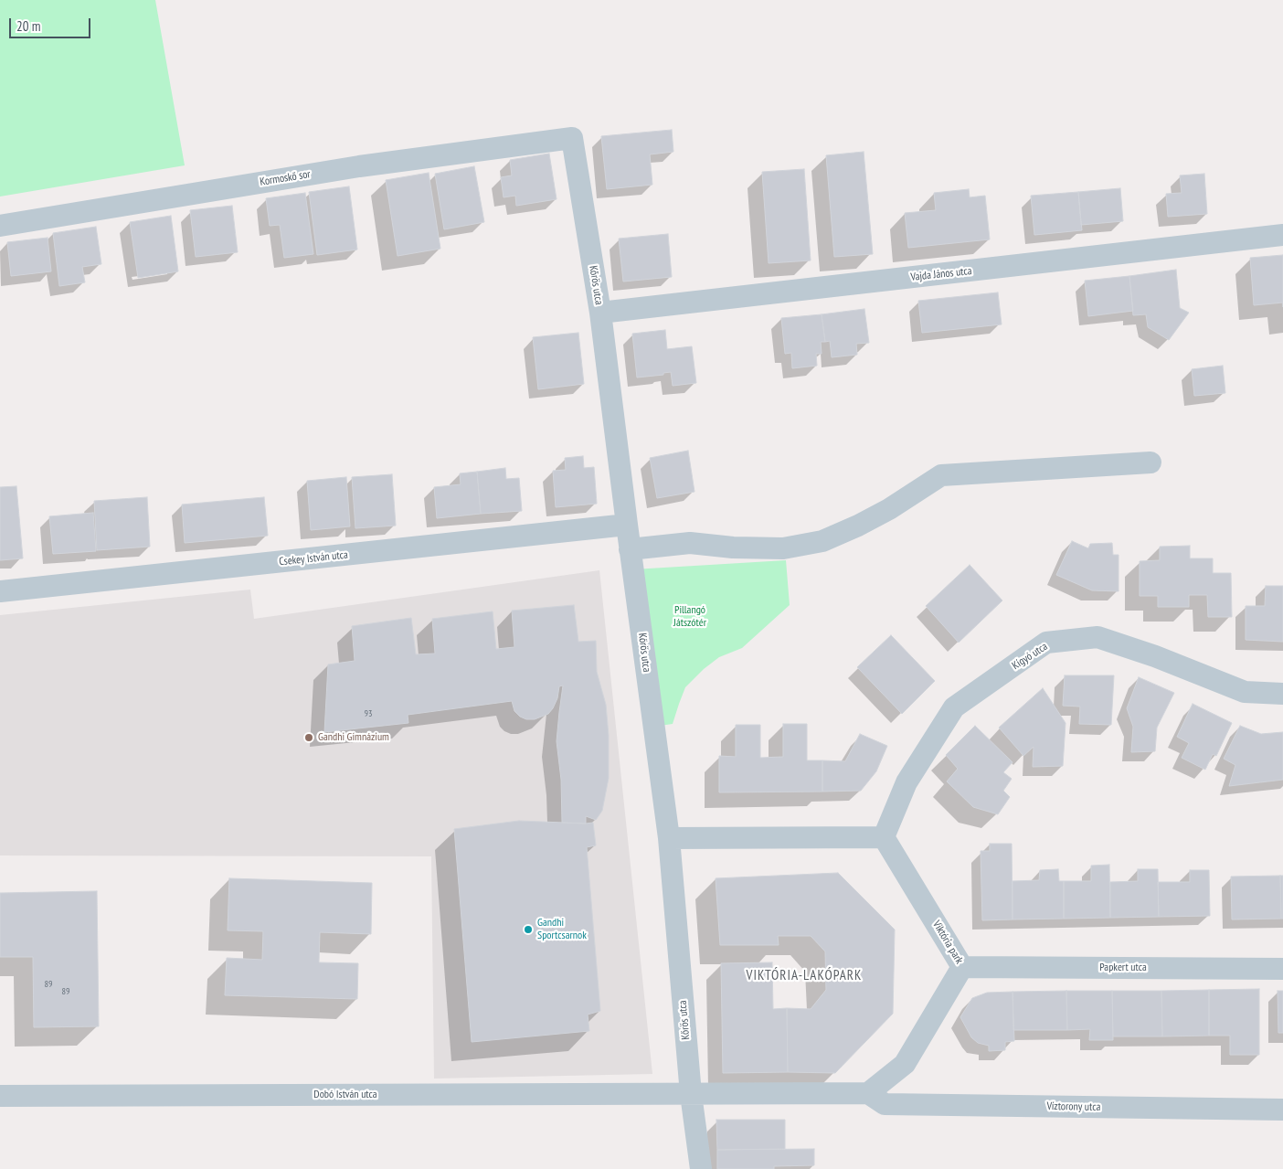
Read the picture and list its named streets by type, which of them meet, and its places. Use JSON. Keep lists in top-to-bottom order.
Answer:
{
  "streets": {
    "street": [
      "Kormoskő sor",
      "Vajda János utca",
      "Kőrös utca",
      "Csekey István utca",
      "Kígyó utca",
      "Viktória park",
      "Papkert utca",
      "Dobó István utca",
      "Víztorony utca"
    ]
  },
  "crossings": [
    ["Kormoskő sor", "Kőrös utca"],
    ["Vajda János utca", "Kőrös utca"],
    ["Kőrös utca", "Csekey István utca"],
    ["Kőrös utca", "Dobó István utca"],
    ["Kígyó utca", "Viktória park"],
    ["Viktória park", "Papkert utca"],
    ["Viktória park", "Víztorony utca"]
  ],
  "districts": ["VIKTÓRIA-LAKÓPARK"],
  "parks": ["Pillangó Játszótér"],
  "places": ["Gandhi Gimnázium", "Gandhi Sportcsarnok"],
  "house_numbers": ["93", "89", "89"],
  "scale_bar": "20 m"
}
